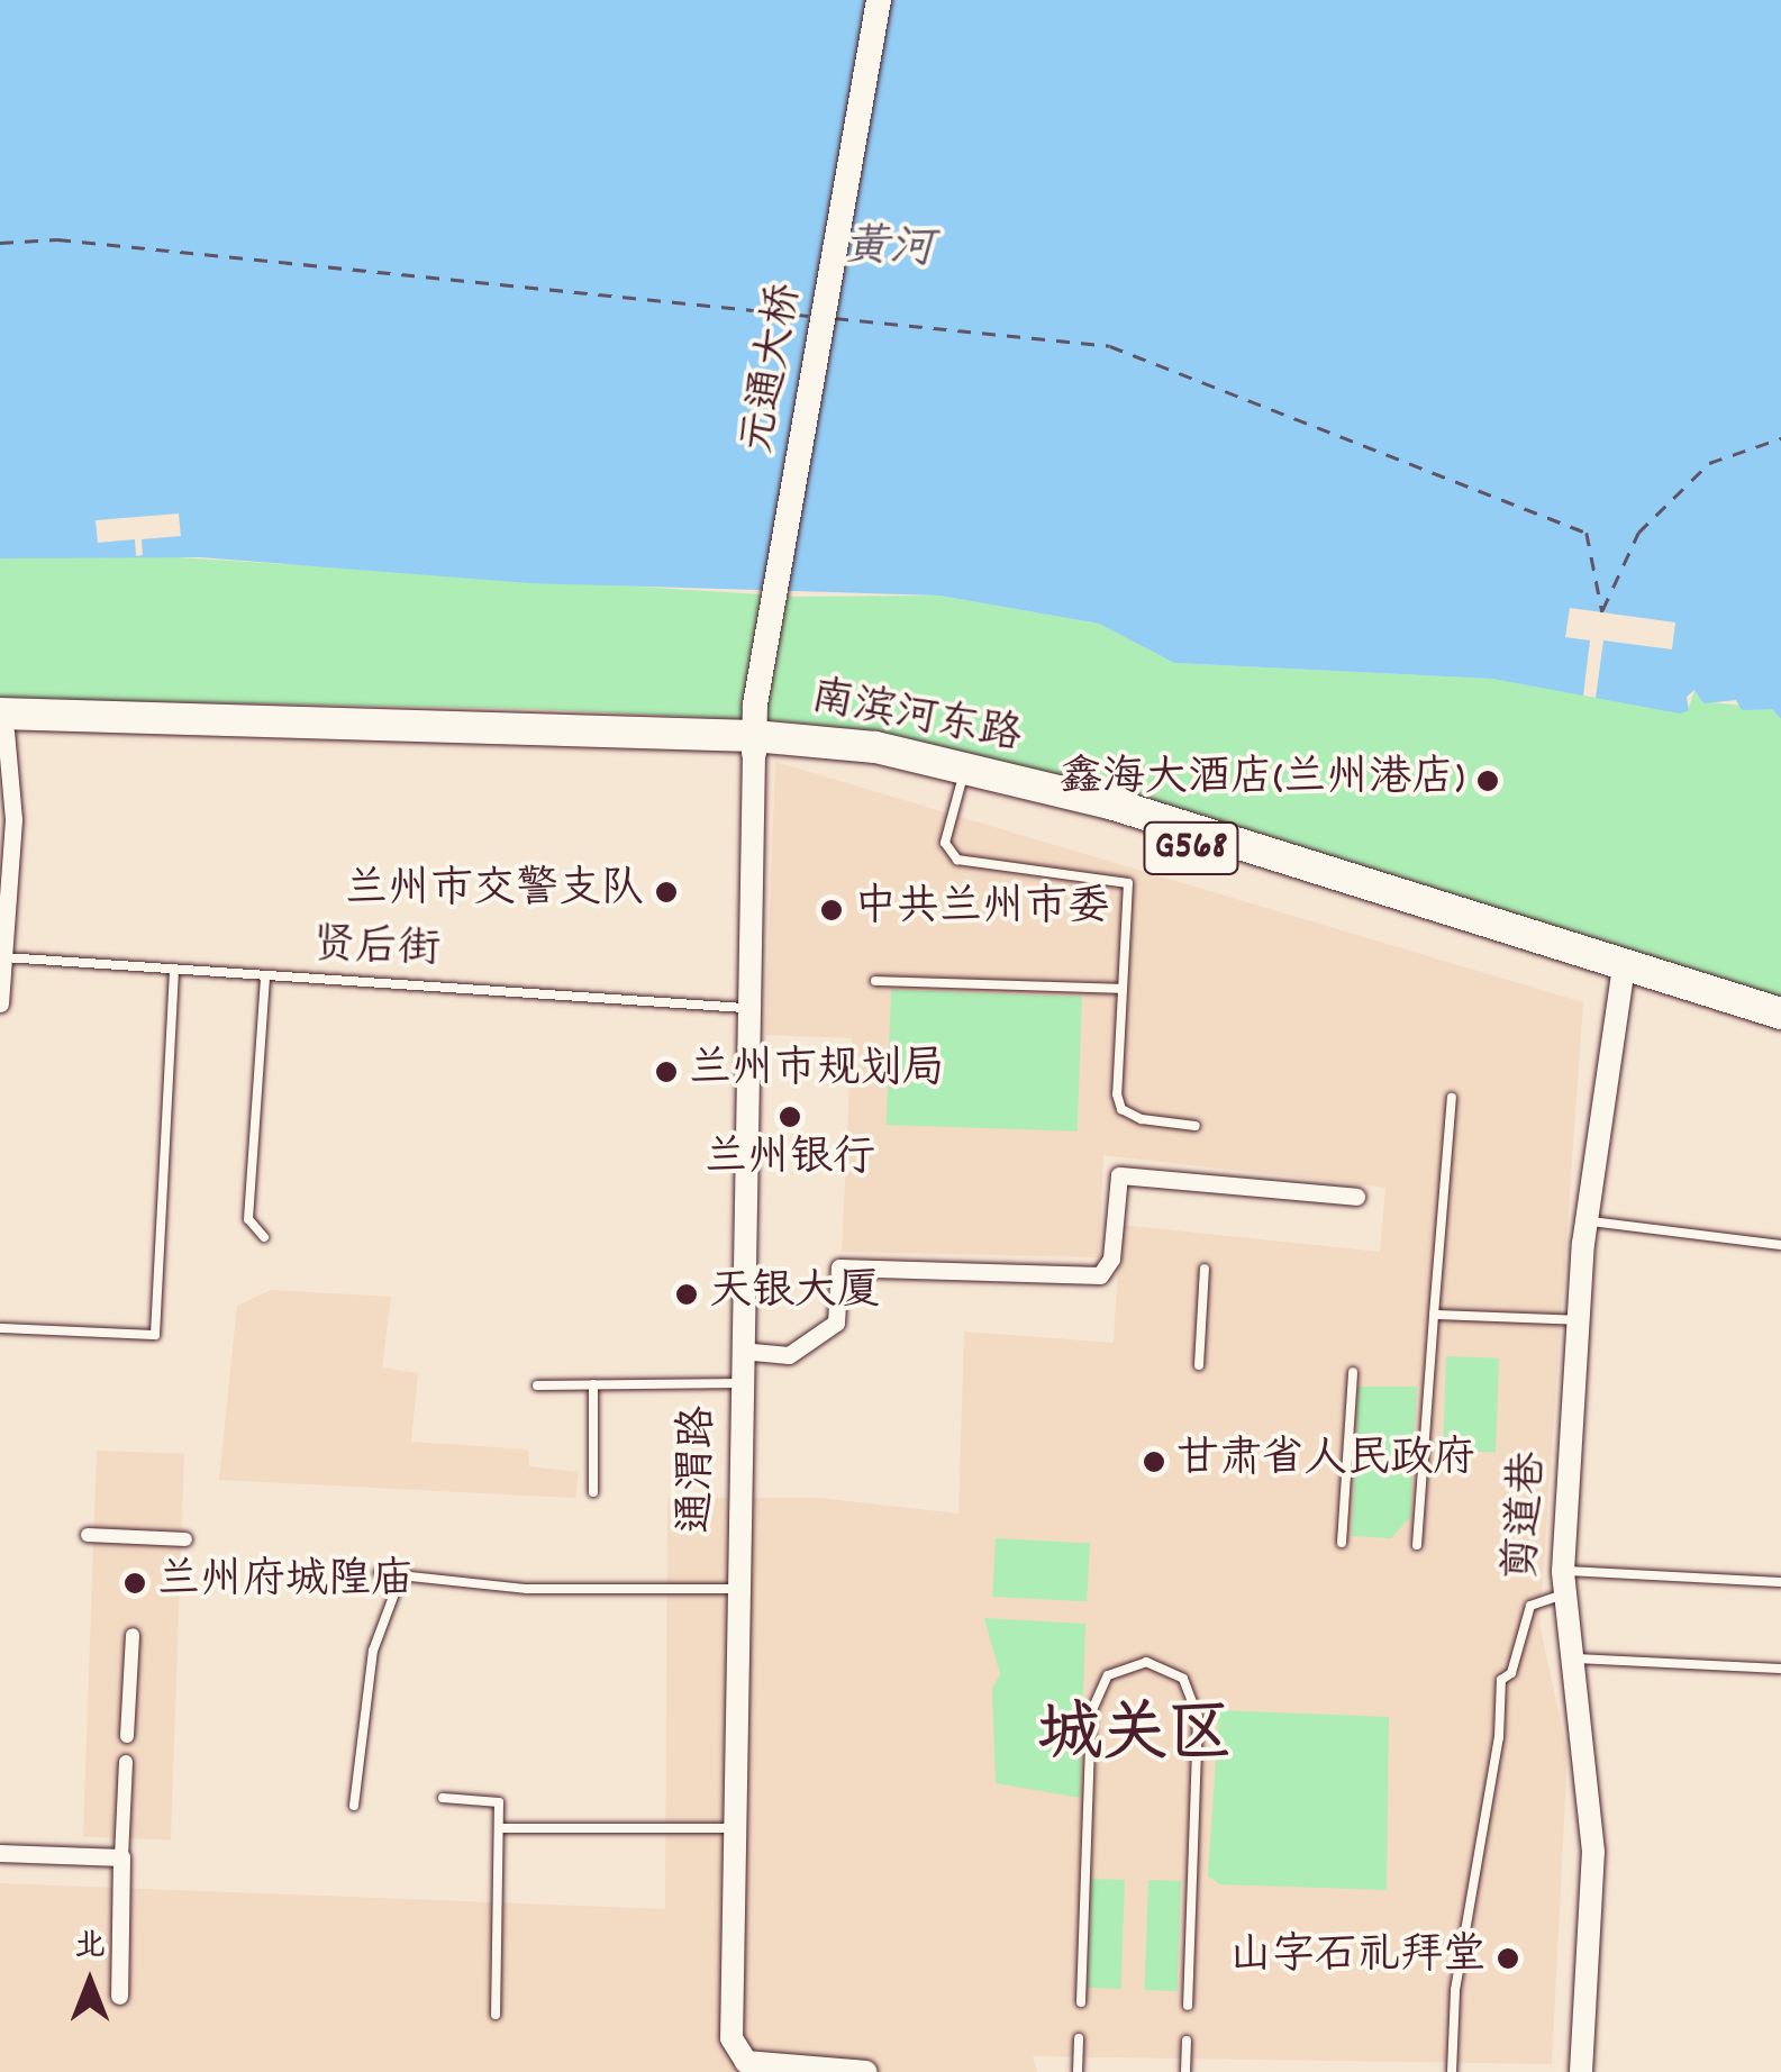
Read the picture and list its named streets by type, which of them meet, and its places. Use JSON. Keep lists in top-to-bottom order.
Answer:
{
  "streets": {
    "highway": ["南滨河东路", "G568"],
    "main road": ["元通大桥"],
    "street": ["通渭路", "剪道巷"],
    "lane": ["贤后街"]
  },
  "crossings": [
    ["元通大桥", "南滨河东路"],
    ["元通大桥", "通渭路"],
    ["南滨河东路", "通渭路"],
    ["南滨河东路", "剪道巷"],
    ["贤后街", "通渭路"]
  ],
  "districts": ["城关区"],
  "water": ["黄河"],
  "places": [
    "鑫海大酒店(兰州港店)",
    "兰州市交警支队",
    "中共兰州市委",
    "兰州市规划局",
    "兰州银行",
    "天银大厦",
    "甘肃省人民政府",
    "兰州府城隍庙",
    "山字石礼拜堂"
  ],
  "north": "top"
}
